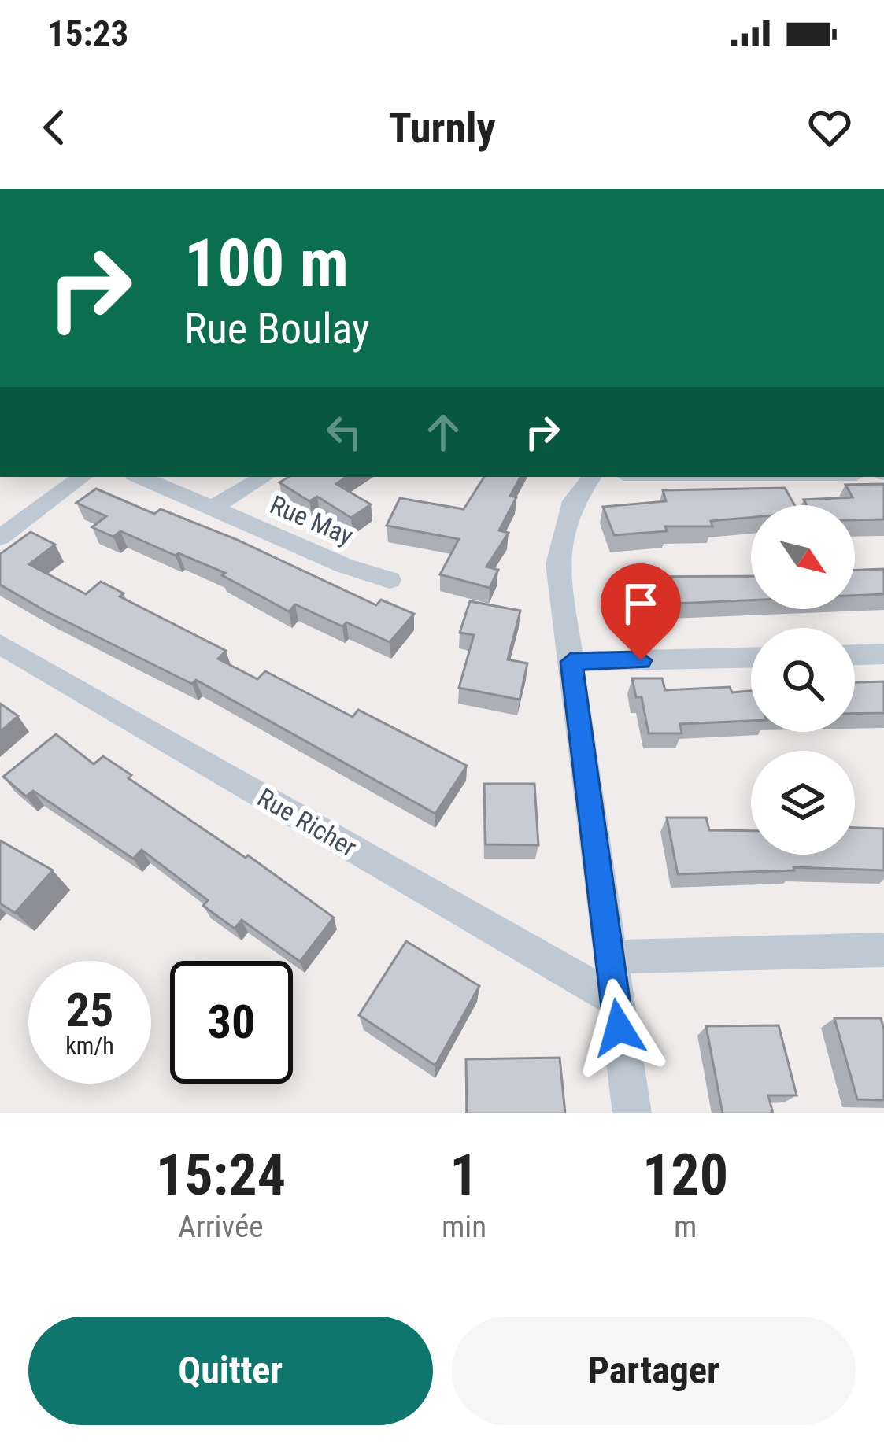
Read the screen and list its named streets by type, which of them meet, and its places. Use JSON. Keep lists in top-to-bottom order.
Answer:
{
  "streets": {
    "street": ["Rue May", "Rue Richer"]
  },
  "north": "bottom right",
  "page": {
    "status": "15:23",
    "header": "Turnly",
    "turn": ["100 m", "Rue Boulay"],
    "speed": "25 km/h",
    "limit": "30",
    "eta": [
      "15:24",
      "Arrivée",
      "1",
      "min",
      "120",
      "m"
    ],
    "buttons": ["Quitter", "Partager"]
  }
}
